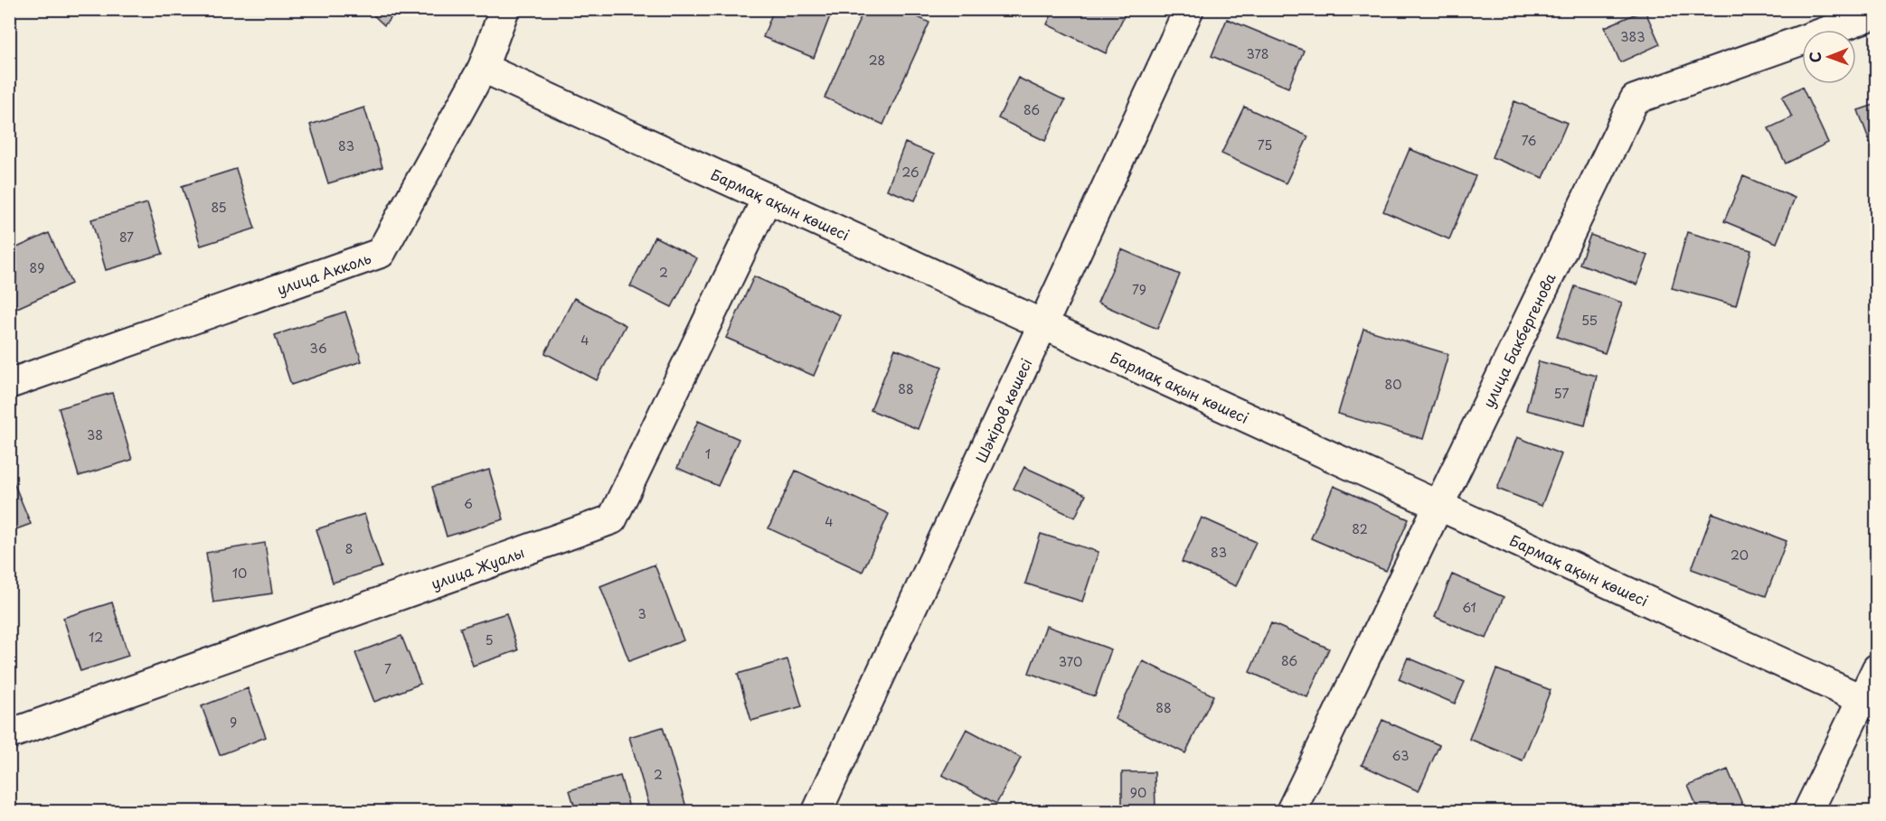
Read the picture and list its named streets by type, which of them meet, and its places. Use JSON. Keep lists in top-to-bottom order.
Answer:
{
  "streets": {
    "street": [
      "Бармақ ақын көшесі",
      "улица Акколь",
      "улица Бакбергенова",
      "Шәкіров көшесі",
      "улица Жуалы"
    ]
  },
  "crossings": [
    ["Бармақ ақын көшесі", "улица Акколь"],
    ["Бармақ ақын көшесі", "улица Бакбергенова"],
    ["Бармақ ақын көшесі", "Шәкіров көшесі"],
    ["Бармақ ақын көшесі", "улица Жуалы"]
  ],
  "house_numbers": [
    "383",
    "378",
    "28",
    "86",
    "76",
    "75",
    "83",
    "26",
    "85",
    "87",
    "89",
    "2",
    "79",
    "55",
    "4",
    "36",
    "80",
    "88",
    "57",
    "38",
    "1",
    "6",
    "4",
    "82",
    "8",
    "83",
    "20",
    "10",
    "61",
    "3",
    "12",
    "5",
    "86",
    "370",
    "7",
    "88",
    "9",
    "63",
    "2",
    "90"
  ],
  "north": "left"
}
